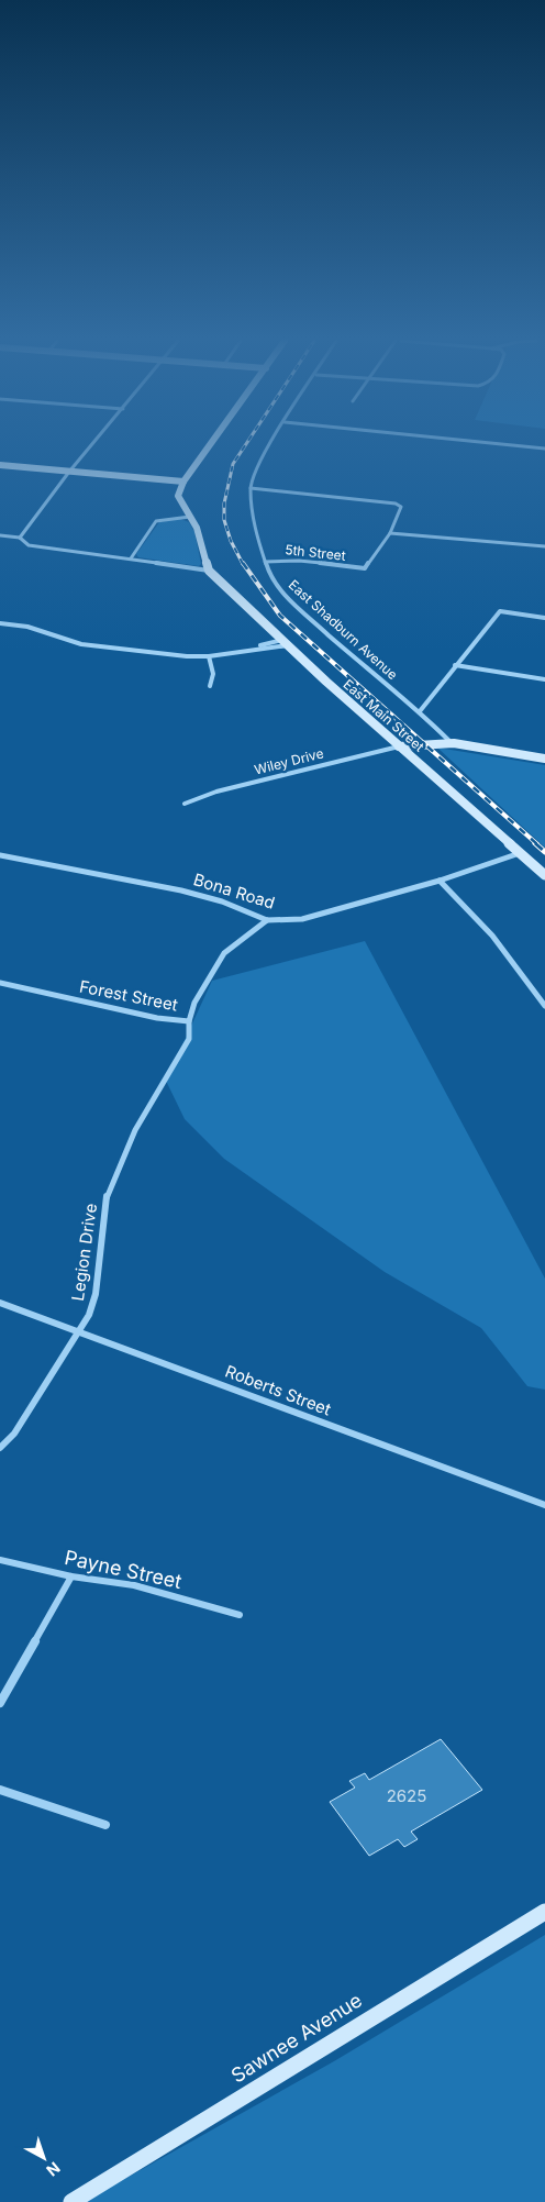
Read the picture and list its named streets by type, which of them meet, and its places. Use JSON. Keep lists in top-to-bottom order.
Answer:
{
  "streets": {
    "street": [
      "5th Street",
      "East Shadburn Avenue",
      "East Main Street",
      "Wiley Drive",
      "Bona Road",
      "Forest Street",
      "Legion Drive",
      "Roberts Street",
      "Payne Street",
      "Sawnee Avenue"
    ]
  },
  "crossings": [
    ["5th Street", "East Shadburn Avenue"],
    ["East Main Street", "Wiley Drive"],
    ["East Main Street", "Bona Road"],
    ["Bona Road", "Forest Street"],
    ["Forest Street", "Legion Drive"],
    ["Legion Drive", "Roberts Street"]
  ],
  "house_numbers": ["2625"],
  "north": "bottom right"
}
